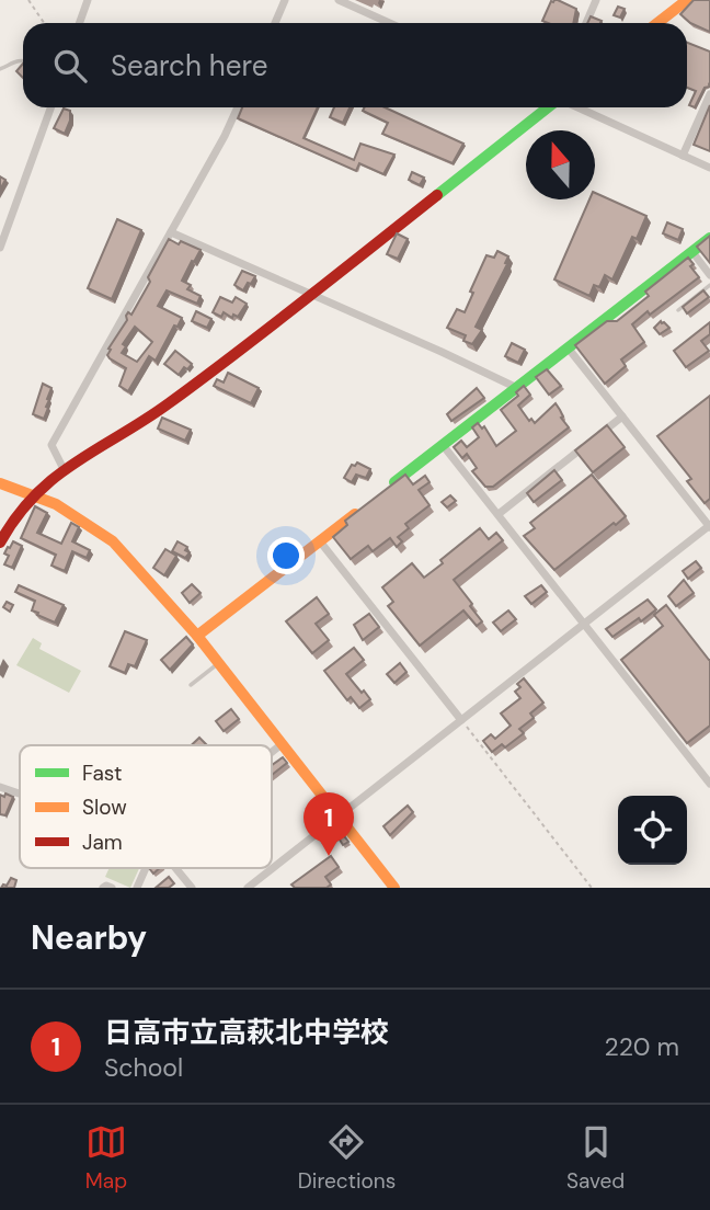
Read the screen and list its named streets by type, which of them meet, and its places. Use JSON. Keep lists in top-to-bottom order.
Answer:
{
  "legend": ["Fast", "Slow", "Jam"],
  "north": "top",
  "page": {
    "search": "Search here",
    "pins": "1",
    "heading": "Nearby",
    "list": [
      {
        "mark": "1",
        "name": "日高市立高萩北中学校",
        "note": "School",
        "value": "220 m"
      }
    ],
    "nav": ["Map", "Directions", "Saved"]
  }
}
